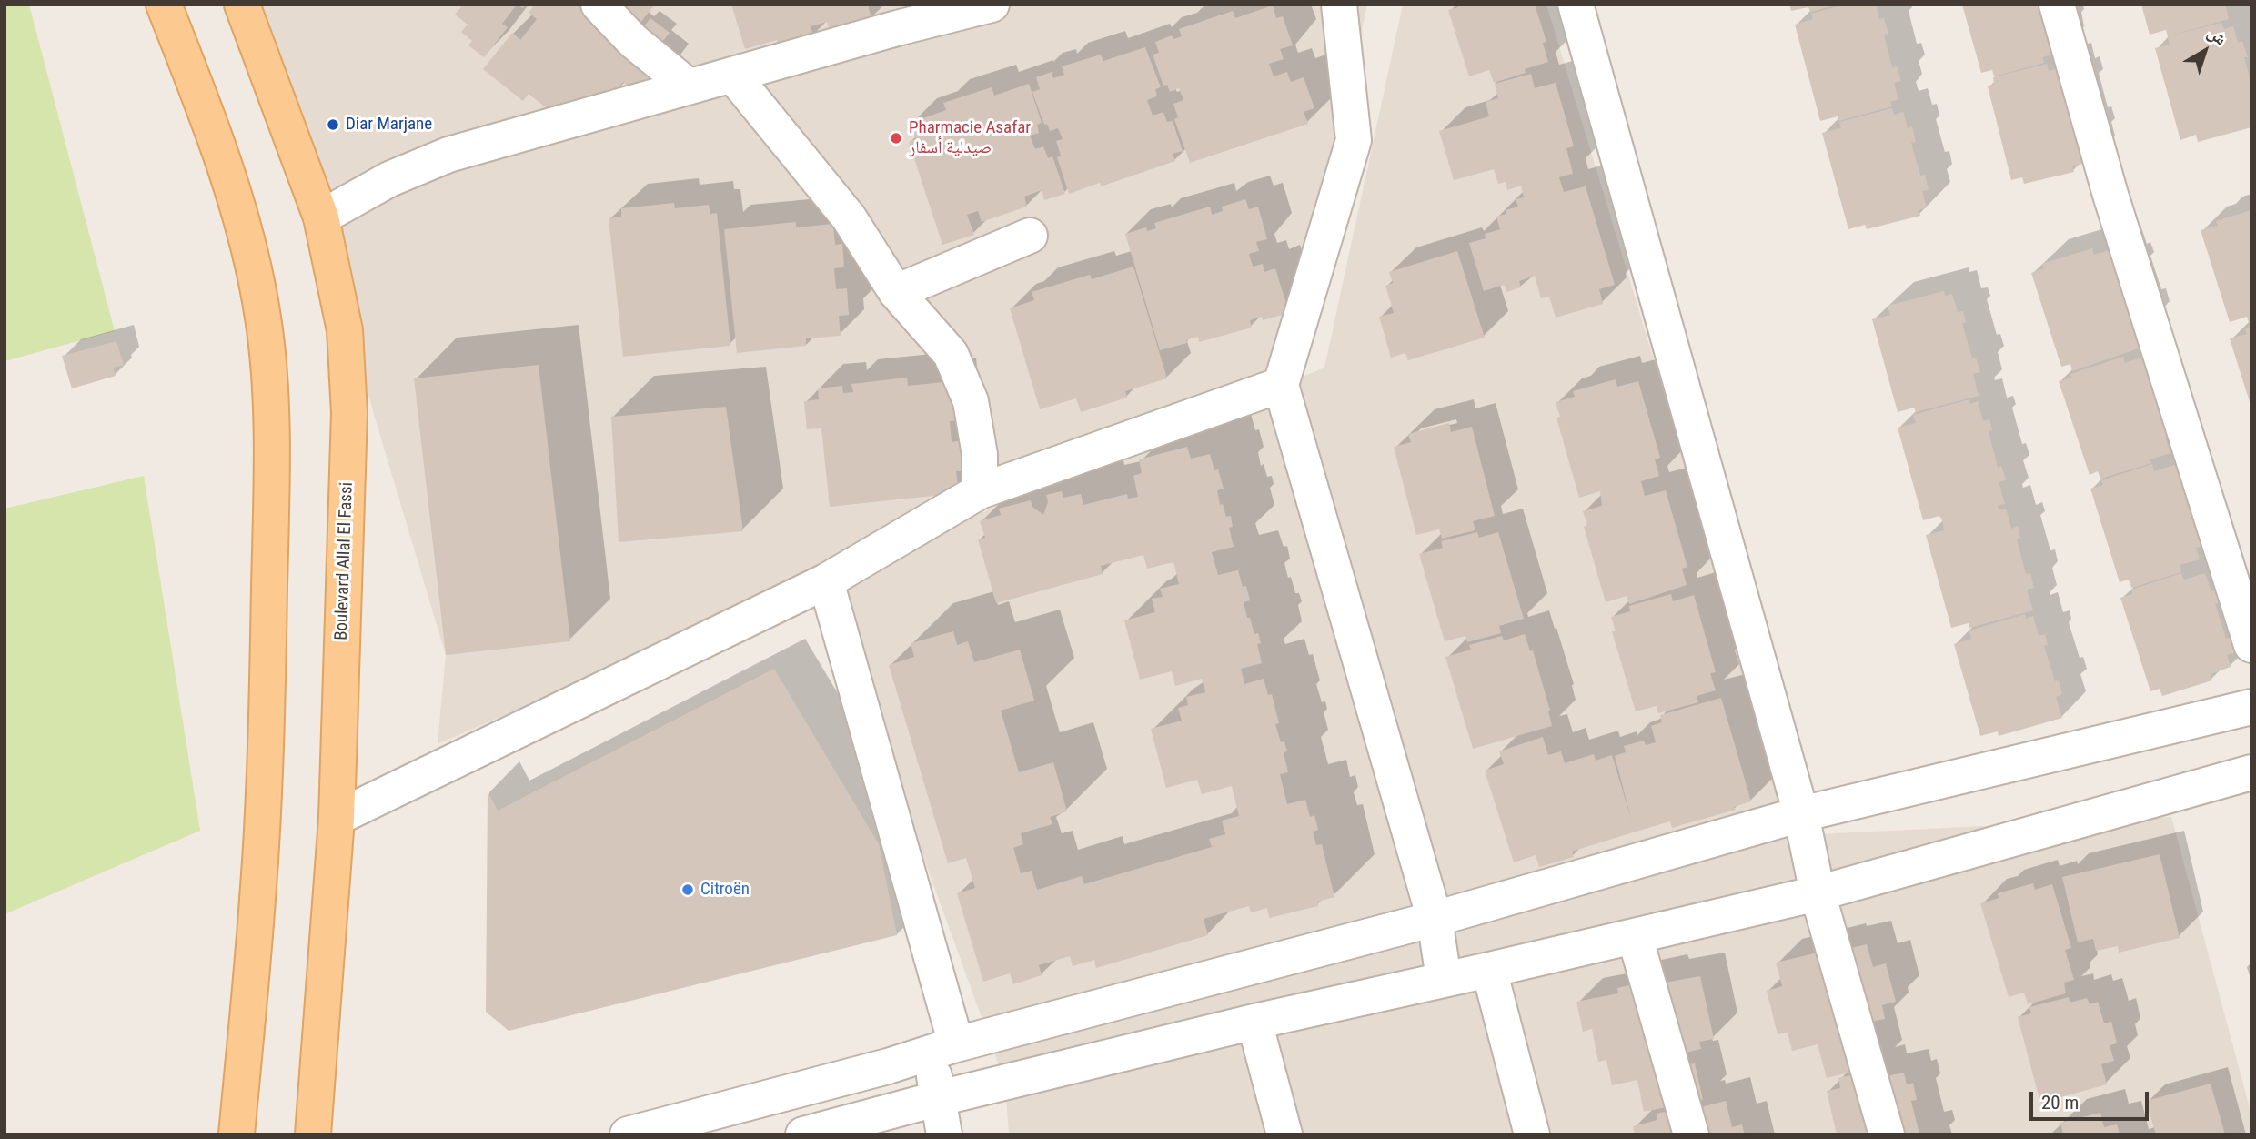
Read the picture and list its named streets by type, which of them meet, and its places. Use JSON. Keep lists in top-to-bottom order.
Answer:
{
  "streets": {
    "main road": ["Boulevard Allal El Fassi"]
  },
  "places": ["Diar Marjane", "Pharmacie Asafar صيدلية أسفار", "Citroën"],
  "scale_bar": "20 m",
  "north": "top right"
}
